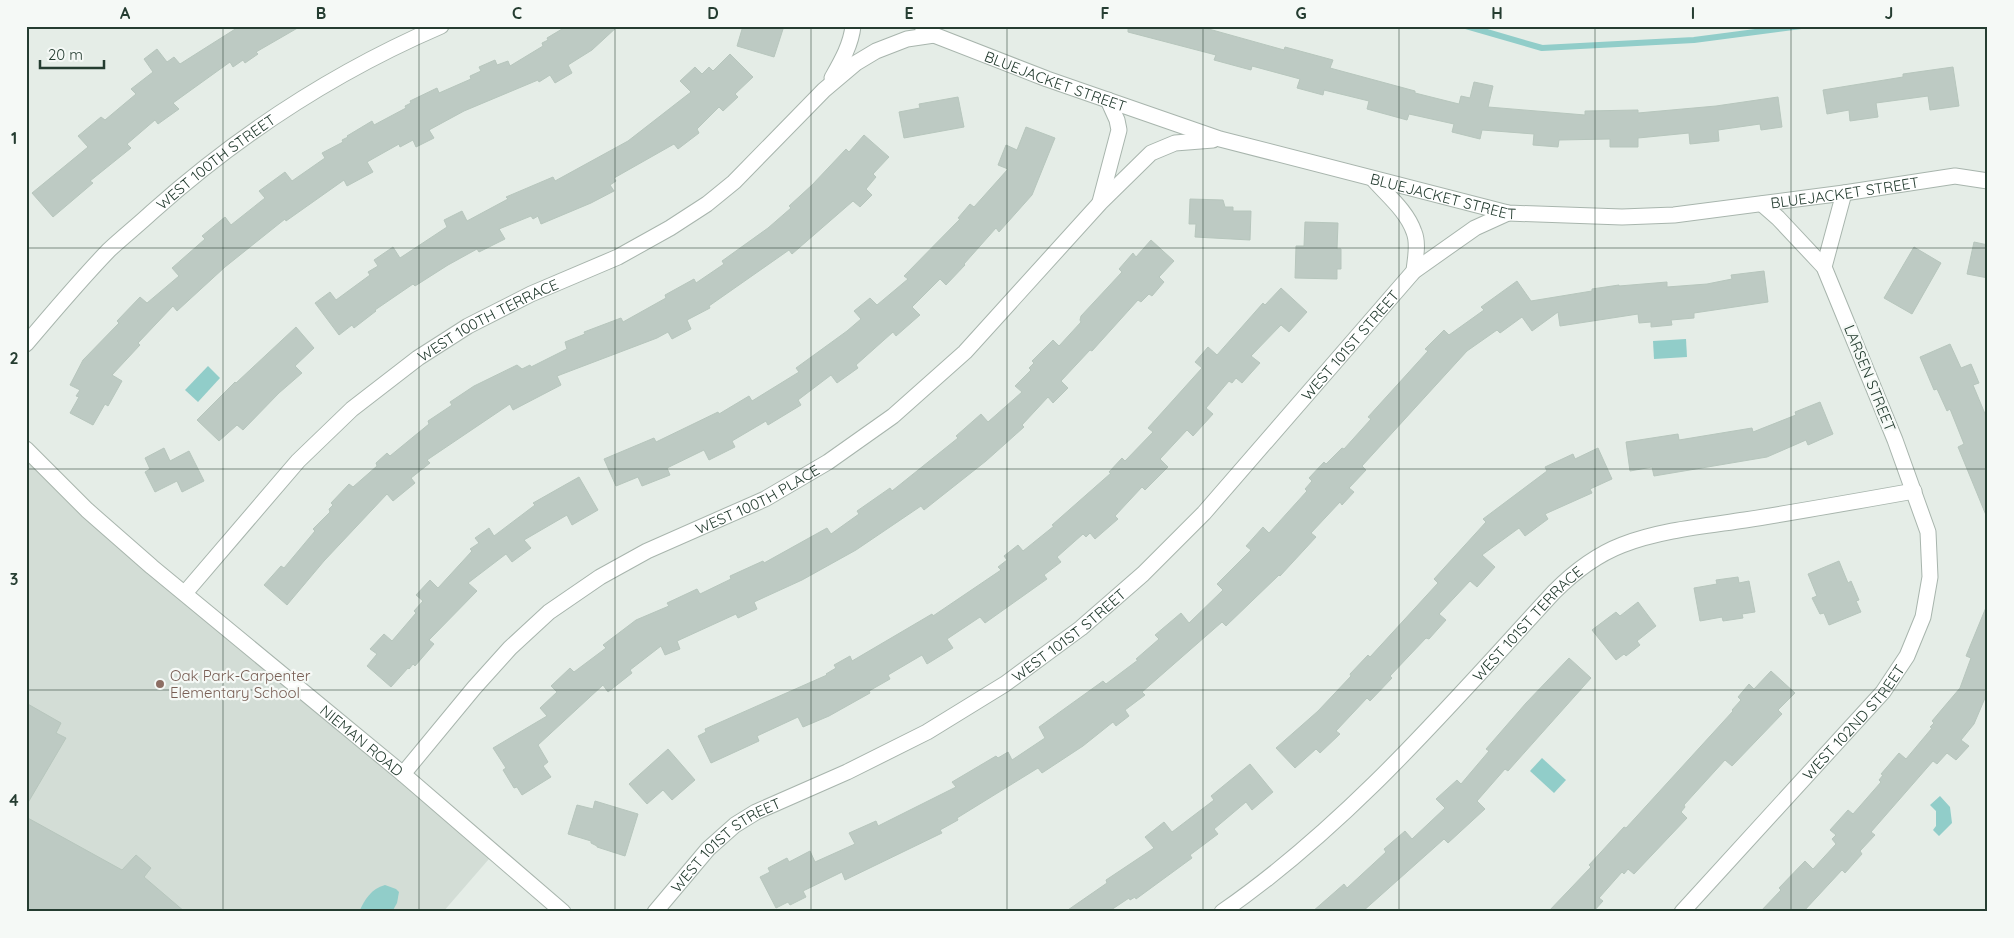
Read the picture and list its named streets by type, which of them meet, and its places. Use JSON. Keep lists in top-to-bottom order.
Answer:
{
  "streets": {
    "street": [
      "BLUEJACKET STREET",
      "WEST 100TH STREET",
      "WEST 100TH TERRACE",
      "WEST 101ST STREET",
      "LARSEN STREET",
      "WEST 100TH PLACE",
      "WEST 101ST TERRACE",
      "WEST 102ND STREET",
      "NIEMAN ROAD"
    ]
  },
  "crossings": [
    ["BLUEJACKET STREET", "WEST 100TH TERRACE"],
    ["BLUEJACKET STREET", "WEST 101ST STREET"],
    ["BLUEJACKET STREET", "LARSEN STREET"],
    ["BLUEJACKET STREET", "WEST 100TH PLACE"],
    ["WEST 100TH TERRACE", "NIEMAN ROAD"],
    ["LARSEN STREET", "WEST 101ST TERRACE"],
    ["LARSEN STREET", "WEST 102ND STREET"],
    ["WEST 100TH PLACE", "NIEMAN ROAD"],
    ["WEST 101ST TERRACE", "WEST 102ND STREET"]
  ],
  "places": ["Oak Park-Carpenter Elementary School"],
  "scale_bar": "20 m",
  "grid": {
    "columns": [
      "A",
      "B",
      "C",
      "D",
      "E",
      "F",
      "G",
      "H",
      "I",
      "J"
    ],
    "rows": [
      "1",
      "2",
      "3",
      "4"
    ]
  }
}
